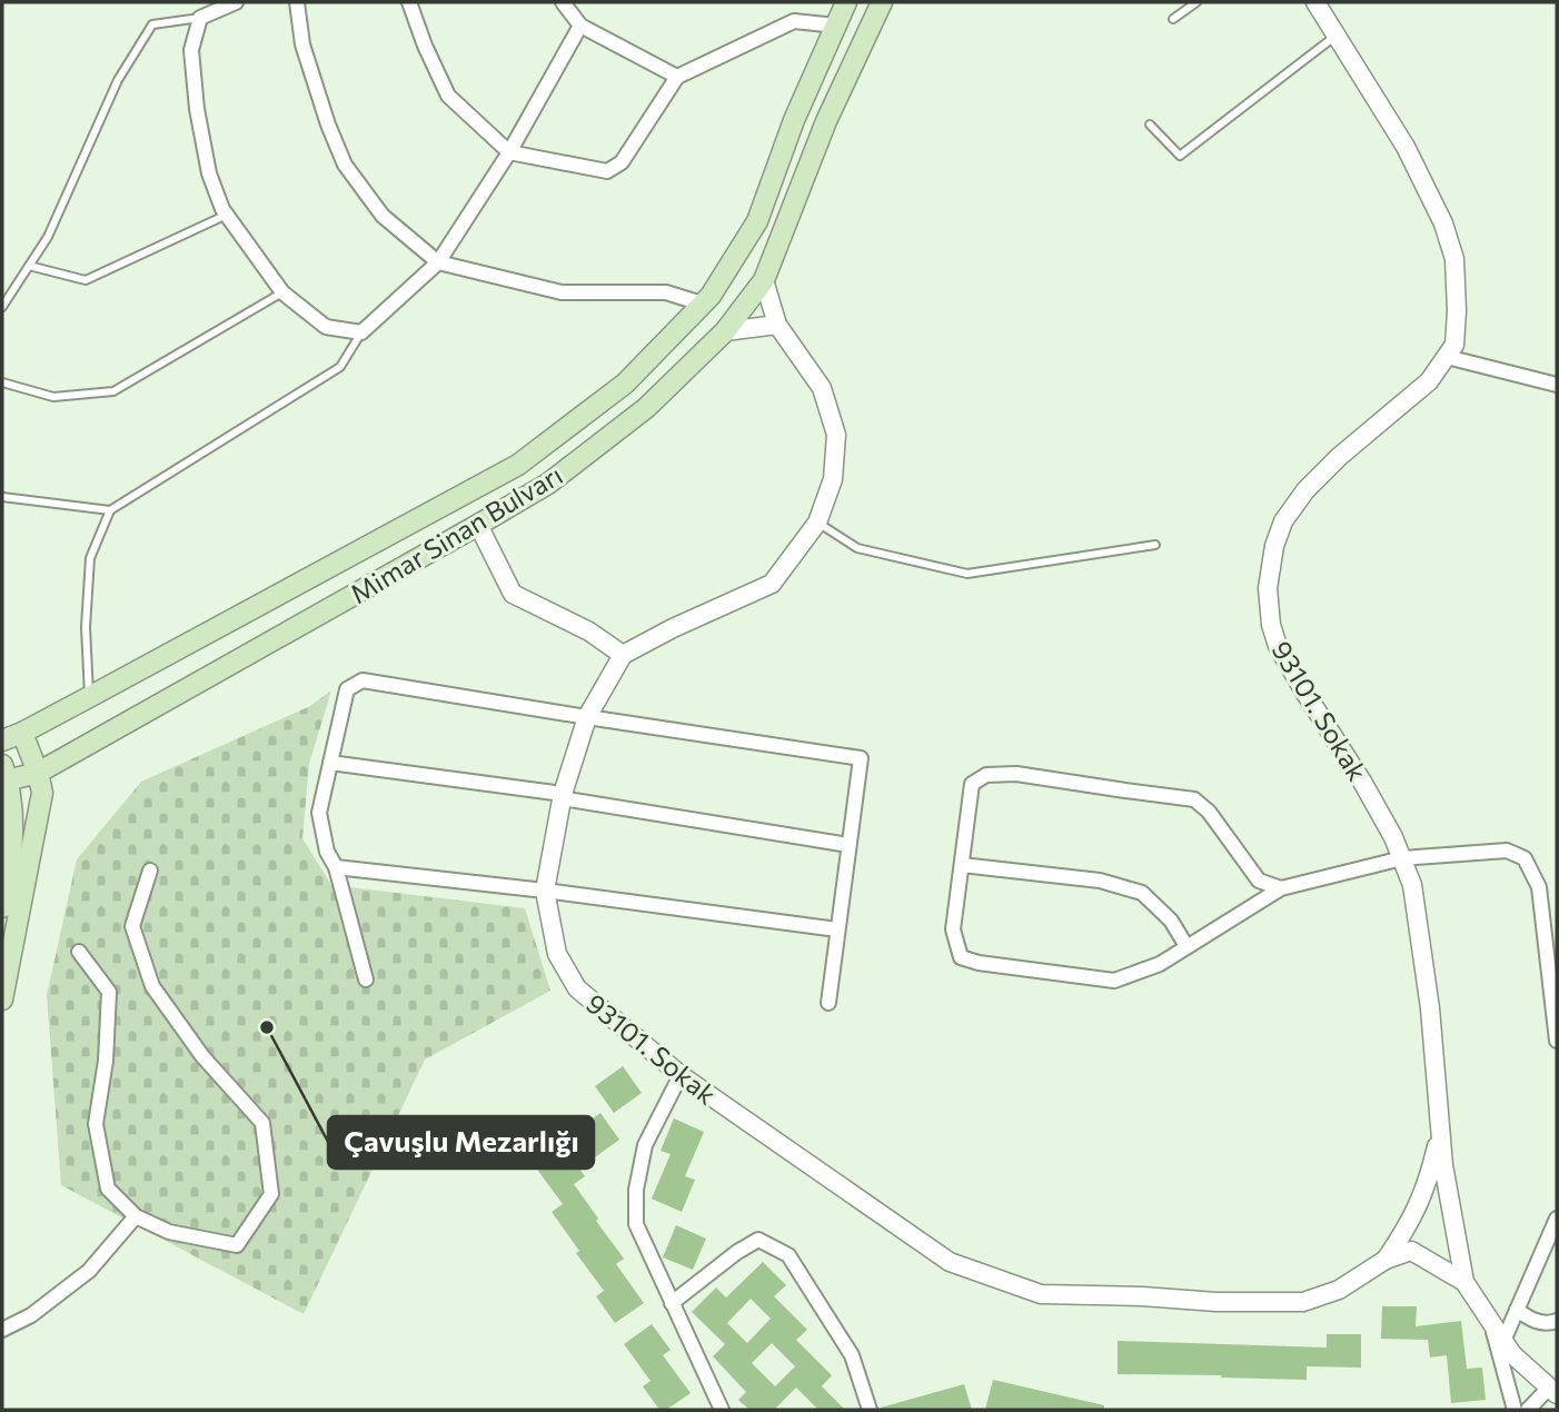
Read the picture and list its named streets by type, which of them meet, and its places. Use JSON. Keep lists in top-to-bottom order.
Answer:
{
  "streets": {
    "main road": ["Mimar Sinan Bulvarı"],
    "street": ["93101. Sokak"]
  },
  "places": ["Çavuşlu Mezarlığı"]
}
